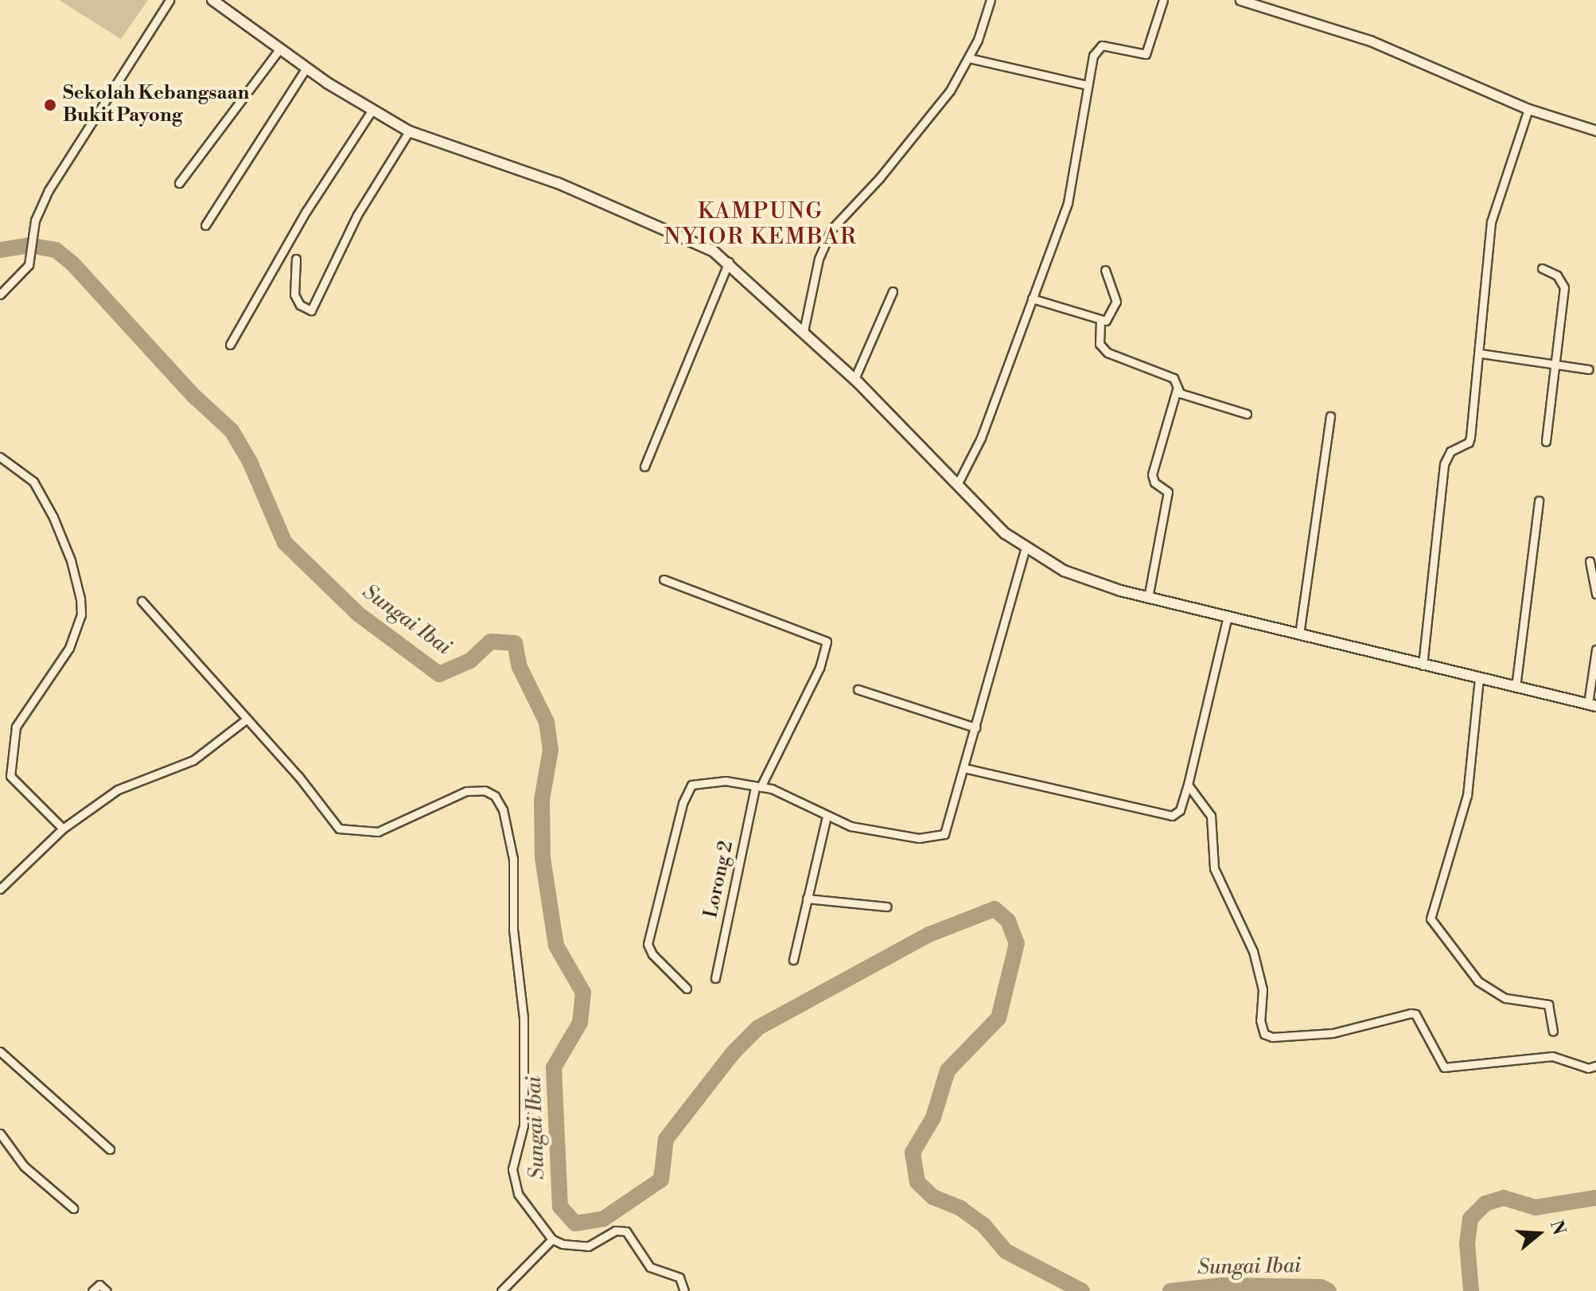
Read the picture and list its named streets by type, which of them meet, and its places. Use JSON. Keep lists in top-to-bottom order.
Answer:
{
  "streets": {
    "street": ["Lorong 2"]
  },
  "districts": ["KAMPUNG NYIOR KEMBAR"],
  "water": ["Sungai Ibai"],
  "places": ["Sekolah Kebangsaan Bukit Payong"],
  "north": "right"
}
